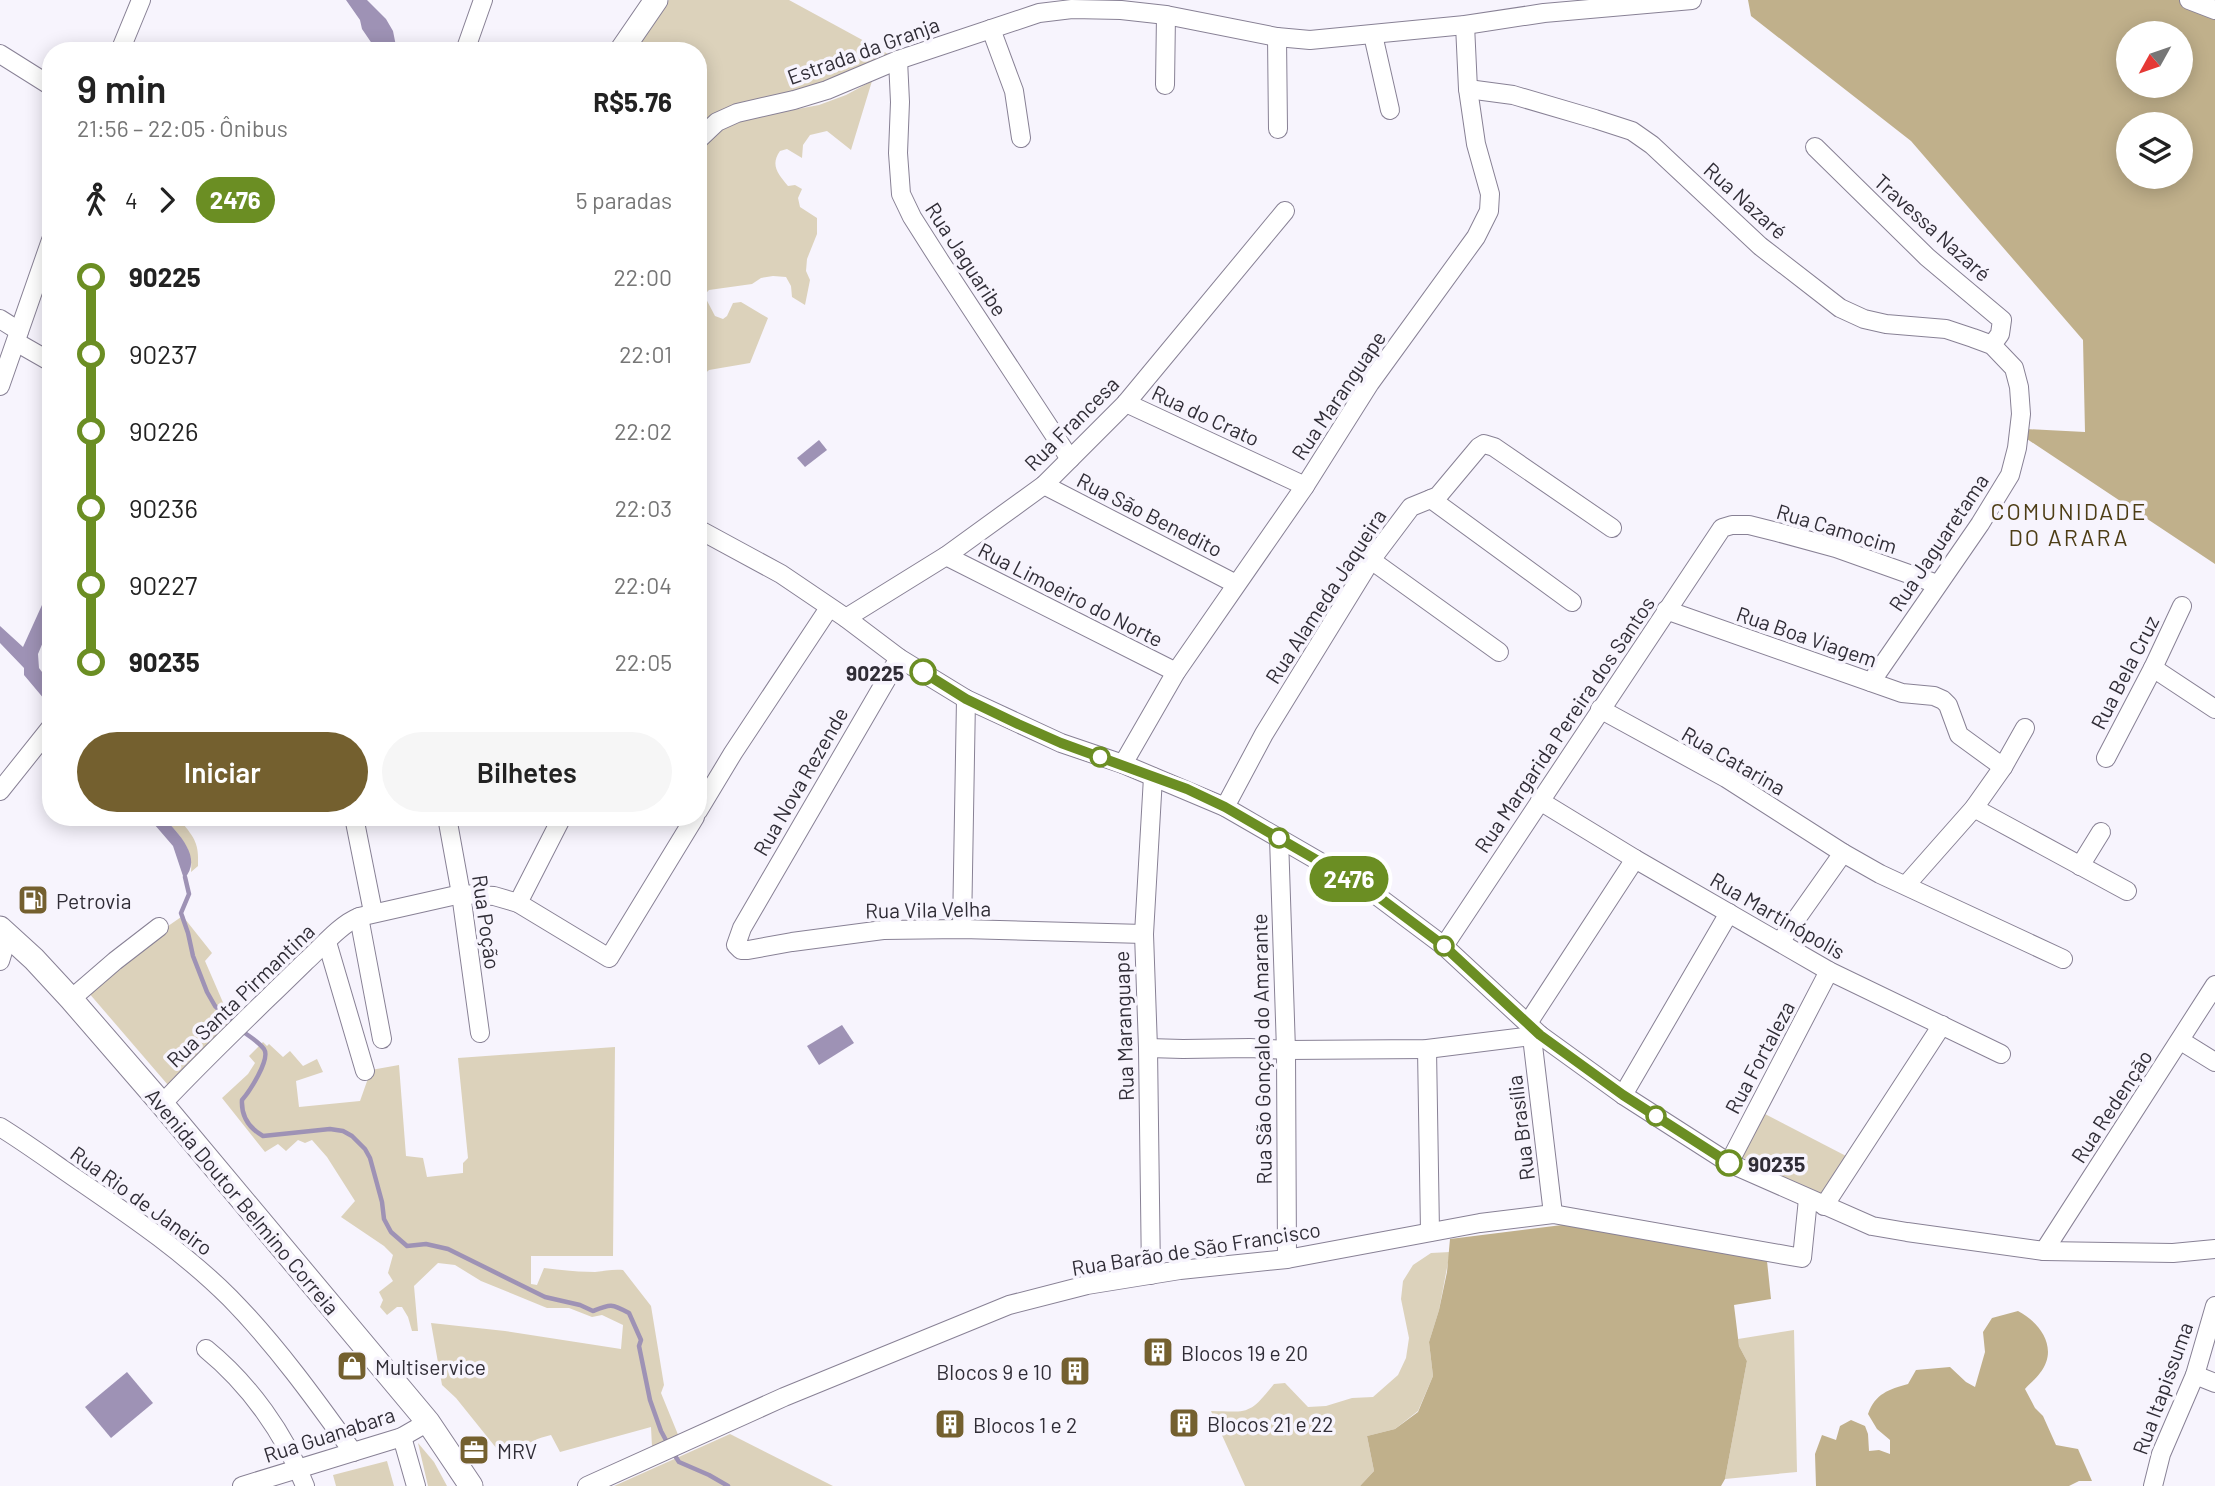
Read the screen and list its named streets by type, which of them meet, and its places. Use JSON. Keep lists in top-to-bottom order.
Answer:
{
  "streets": {
    "main road": ["Avenida Doutor Belmino Correia"],
    "street": [
      "Estrada da Granja",
      "Rua Nazaré",
      "Travessa Nazaré",
      "Rua Jaguaribe",
      "Rua Maranguape",
      "Rua do Crato",
      "Rua Francesa",
      "Rua São Benedito",
      "Rua Camocim",
      "Rua Jaguaretama",
      "Rua Limoeiro do Norte",
      "Rua Alameda Jaqueira",
      "Rua Boa Viagem",
      "Rua Bela Cruz",
      "Rua Margarida Pereira dos Santos",
      "Rua Catarina",
      "Rua Nova Rezende",
      "Rua Vila Velha",
      "Rua Martinópolis",
      "Rua Poção",
      "Rua Santa Pirmantina",
      "Rua São Gonçalo do Amarante",
      "Rua Fortaleza",
      "Rua Redenção",
      "Rua Brasília",
      "Rua Rio de Janeiro",
      "Rua Barão de São Francisco",
      "Rua Itapissuma",
      "Rua Guanabara"
    ]
  },
  "crossings": [
    ["Estrada da Granja", "Rua Jaguaribe"],
    ["Estrada da Granja", "Rua Maranguape"],
    ["Rua Nazaré", "Travessa Nazaré"],
    ["Rua Nazaré", "Rua Maranguape"],
    ["Rua Nazaré", "Rua Jaguaretama"],
    ["Travessa Nazaré", "Rua Jaguaretama"],
    ["Rua Jaguaribe", "Rua Francesa"],
    ["Rua Maranguape", "Rua do Crato"],
    ["Rua Maranguape", "Rua São Benedito"],
    ["Rua Maranguape", "Rua Limoeiro do Norte"],
    ["Rua Maranguape", "Rua Vila Velha"],
    ["Rua Maranguape", "Rua Barão de São Francisco"],
    ["Rua do Crato", "Rua Francesa"],
    ["Rua Francesa", "Rua São Benedito"],
    ["Rua Francesa", "Rua Limoeiro do Norte"],
    ["Rua Camocim", "Rua Jaguaretama"],
    ["Rua Camocim", "Rua Margarida Pereira dos Santos"],
    ["Rua Jaguaretama", "Rua Boa Viagem"],
    ["Rua Boa Viagem", "Rua Margarida Pereira dos Santos"],
    ["Rua Margarida Pereira dos Santos", "Rua Catarina"],
    ["Rua Margarida Pereira dos Santos", "Rua Martinópolis"],
    ["Rua Nova Rezende", "Rua Vila Velha"],
    ["Rua Martinópolis", "Rua Fortaleza"],
    ["Rua Santa Pirmantina", "Avenida Doutor Belmino Correia"],
    ["Rua São Gonçalo do Amarante", "Rua Barão de São Francisco"],
    ["Rua Brasília", "Rua Barão de São Francisco"],
    ["Rua Rio de Janeiro", "Rua Guanabara"],
    ["Avenida Doutor Belmino Correia", "Rua Guanabara"]
  ],
  "districts": ["COMUNIDADE DO ARARA"],
  "places": {
    "other": ["90225", "90235"],
    "fuel station": ["Petrovia"],
    "building": [
      "Blocos 19 e 20",
      "Blocos 9 e 10",
      "Blocos 21 e 22",
      "Blocos 1 e 2"
    ],
    "shop": ["Multiservice"],
    "office": ["MRV"]
  },
  "lines": ["bus line 2476"],
  "north": "bottom left",
  "page": {
    "on_map": "2476",
    "heading": ["9 min", "21:56 – 22:05 · Ônibus", "R$5.76"],
    "legs": ["4", "2476", "5 paradas"],
    "list": [
      {
        "name": "90225",
        "value": "22:00"
      },
      {
        "name": "90237",
        "value": "22:01"
      },
      {
        "name": "90226",
        "value": "22:02"
      },
      {
        "name": "90236",
        "value": "22:03"
      },
      {
        "name": "90227",
        "value": "22:04"
      },
      {
        "name": "90235",
        "value": "22:05"
      }
    ],
    "buttons": ["Iniciar", "Bilhetes"]
  }
}
